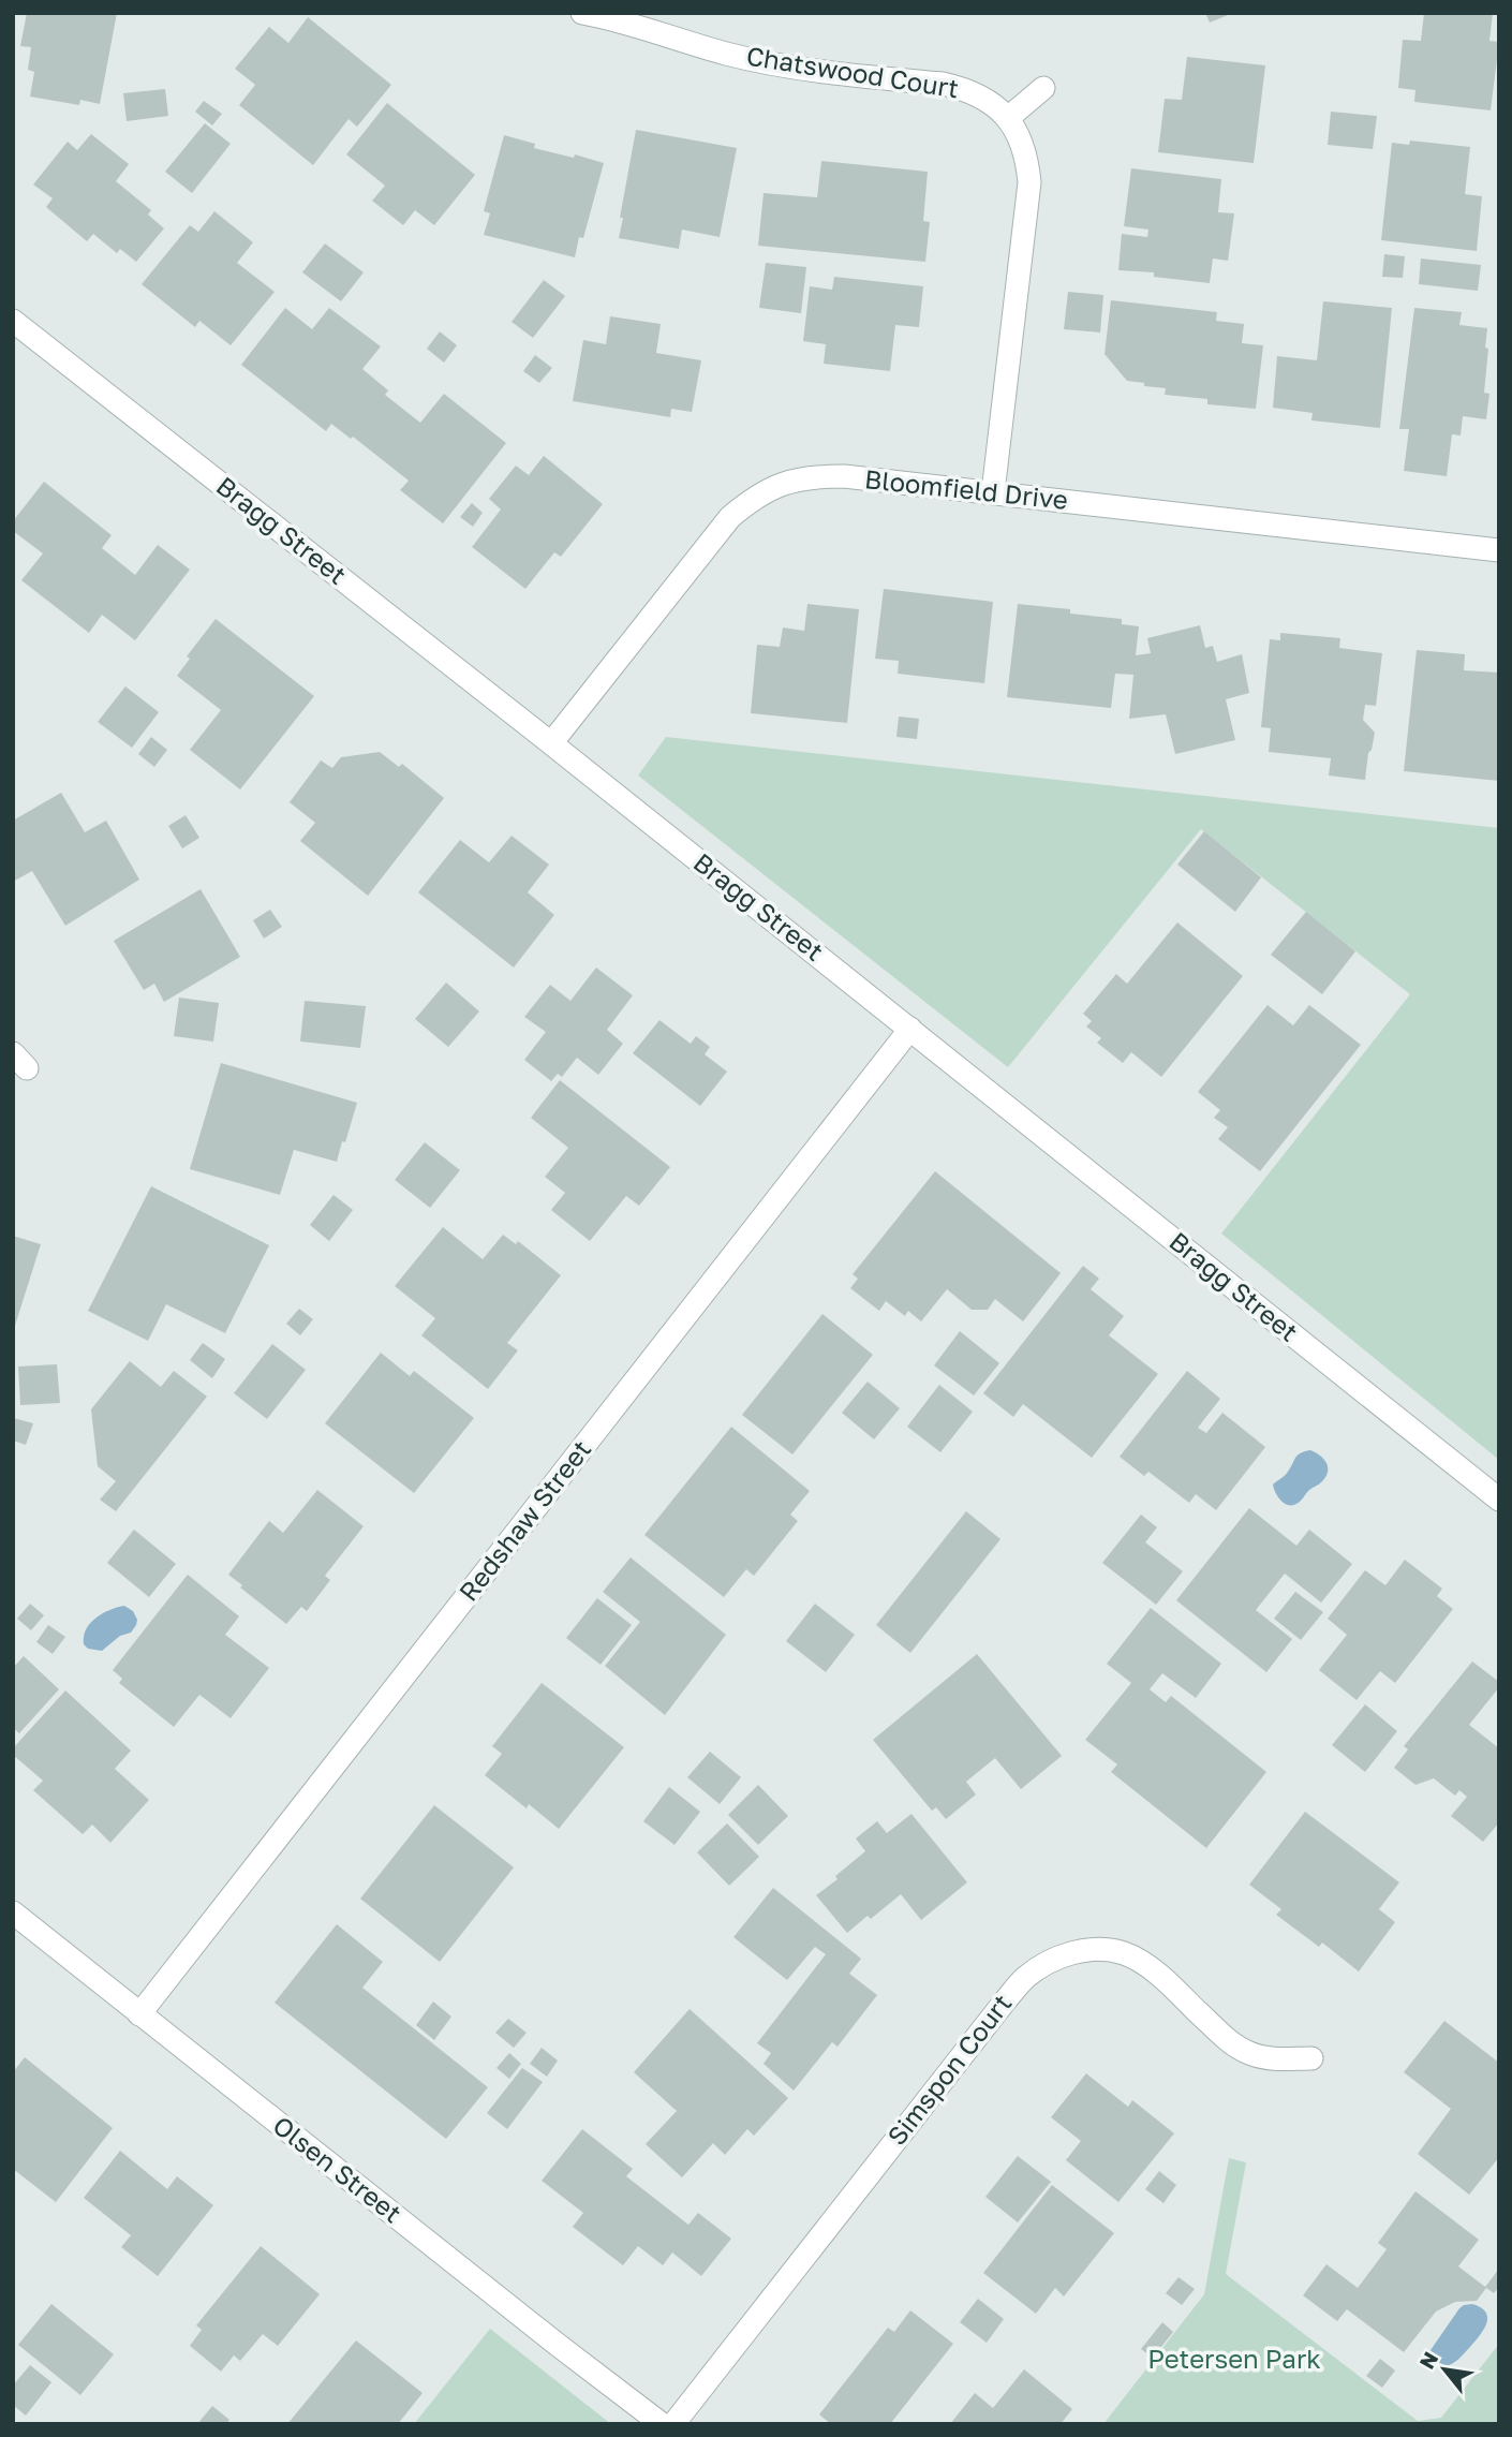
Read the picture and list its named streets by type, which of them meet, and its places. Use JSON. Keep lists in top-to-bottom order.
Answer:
{
  "streets": {
    "street": [
      "Chatswood Court",
      "Bloomfield Drive",
      "Bragg Street",
      "Redshaw Street",
      "Simspon Court",
      "Olsen Street"
    ]
  },
  "crossings": [
    ["Chatswood Court", "Bloomfield Drive"],
    ["Bloomfield Drive", "Bragg Street"],
    ["Bragg Street", "Redshaw Street"],
    ["Redshaw Street", "Olsen Street"]
  ],
  "parks": ["Petersen Park"],
  "north": "top left"
}
